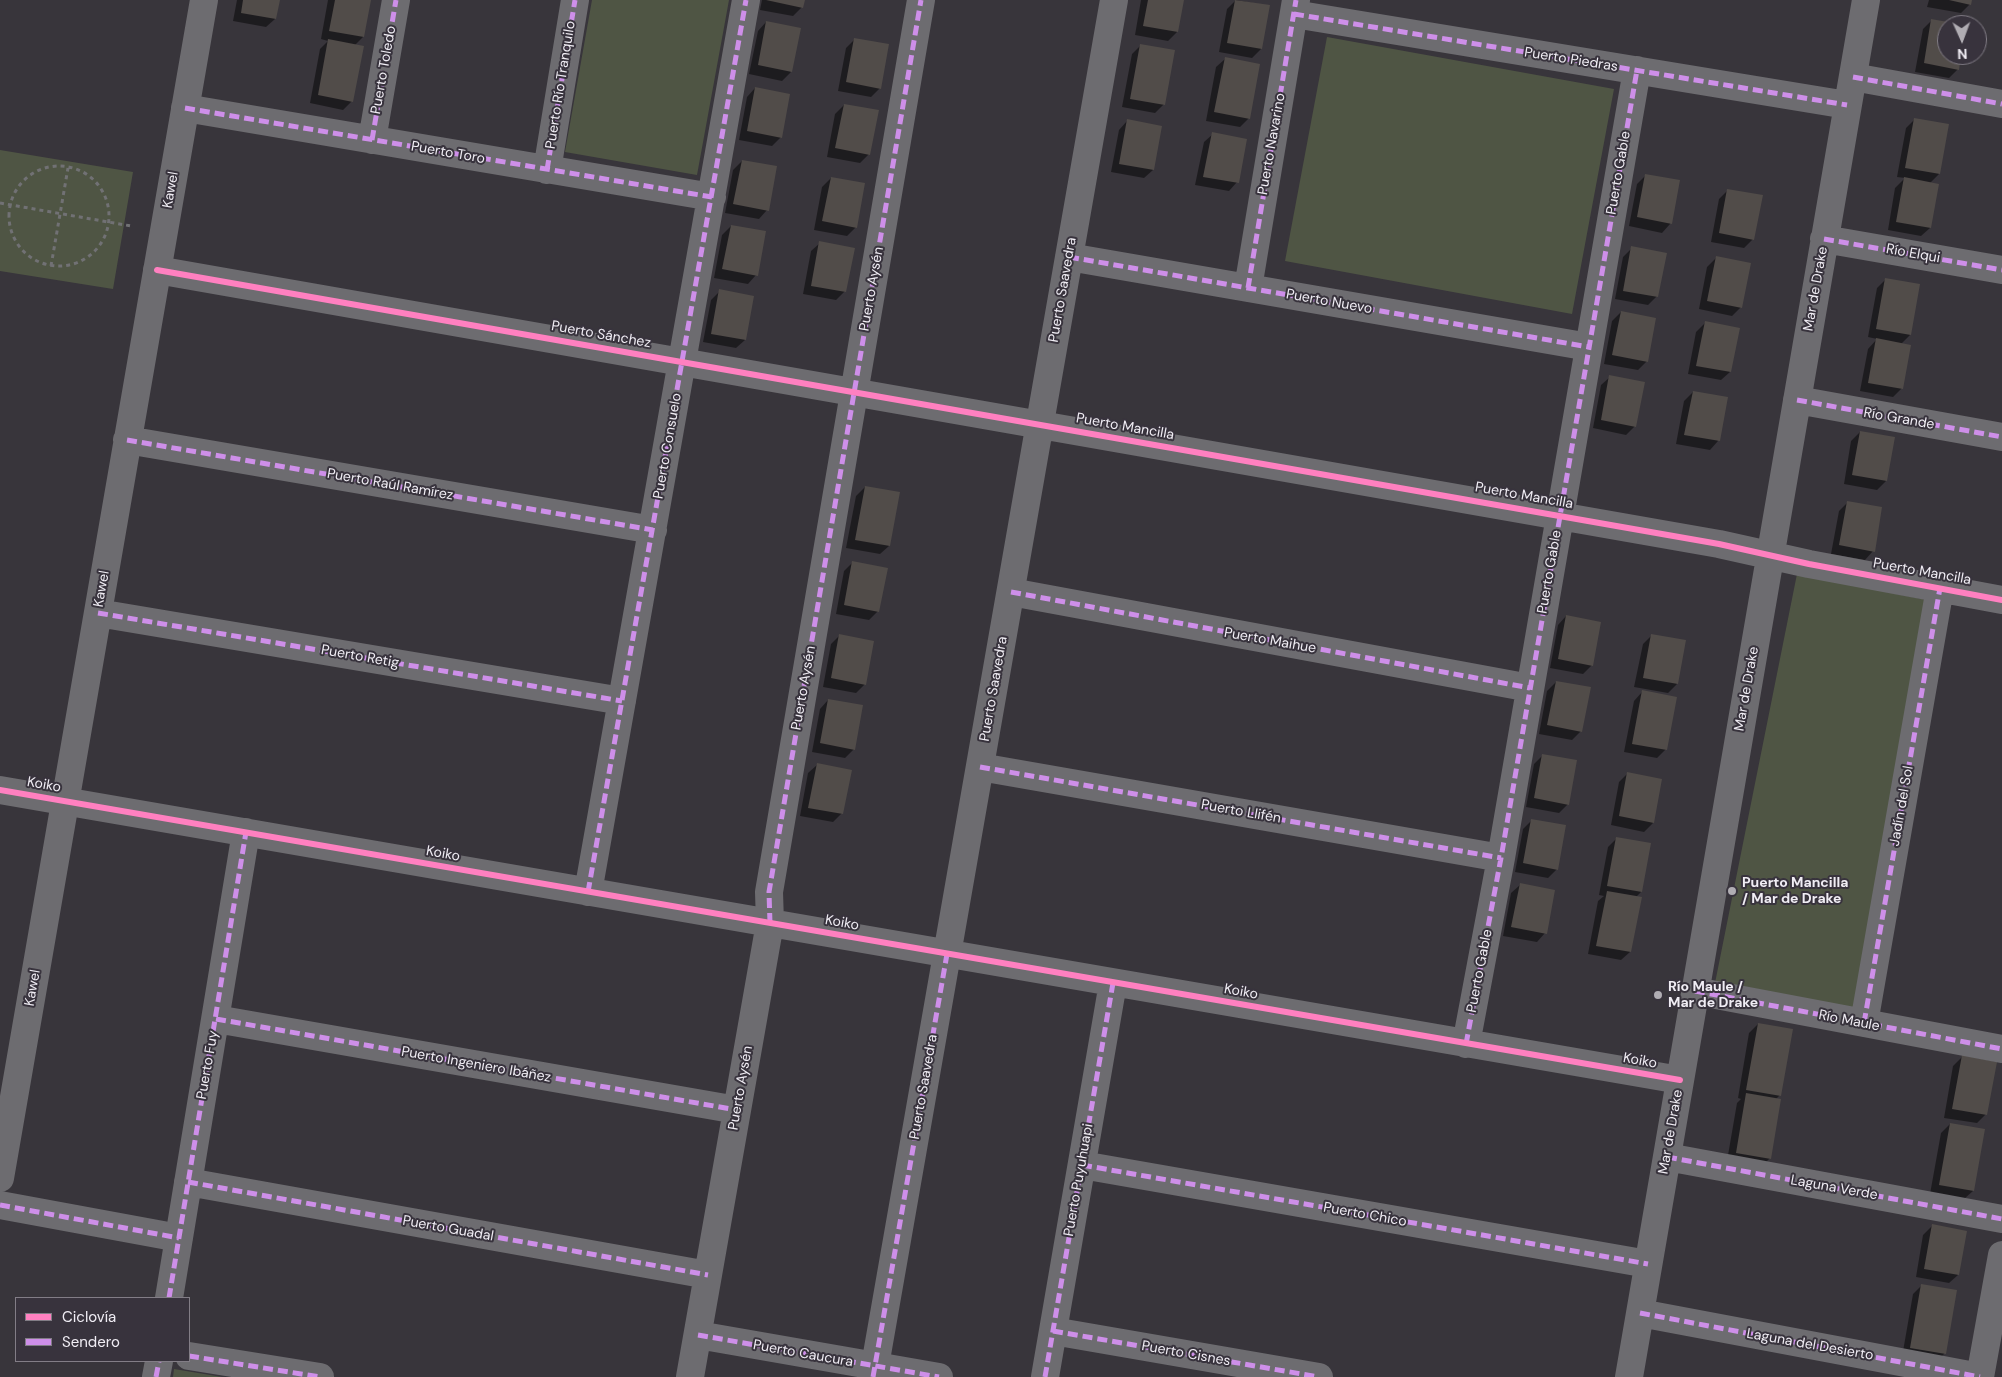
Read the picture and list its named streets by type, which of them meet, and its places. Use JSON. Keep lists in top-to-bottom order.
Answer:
{
  "streets": {
    "street": [
      "Puerto Piedras",
      "Puerto Toledo",
      "Puerto Río Tranquilo",
      "Puerto Navarino",
      "Puerto Toro",
      "Puerto Gable",
      "Kawel",
      "Río Elqui",
      "Puerto Aysén",
      "Mar de Drake",
      "Puerto Saavedra",
      "Puerto Nuevo",
      "Puerto Sánchez",
      "Río Grande",
      "Puerto Mancilla",
      "Puerto Consuelo",
      "Puerto Raúl Ramírez",
      "Puerto Maihue",
      "Puerto Retig",
      "Koiko",
      "Jadín del Sol",
      "Puerto Llifén",
      "Río Maule",
      "Puerto Fuy",
      "Puerto Ingeniero Ibáñez",
      "Puerto Puyuhuapi",
      "Laguna Verde",
      "Puerto Chico",
      "Puerto Guadal",
      "Laguna del Desierto",
      "Puerto Caucura",
      "Puerto Cisnes"
    ]
  },
  "crossings": [
    ["Puerto Piedras", "Puerto Navarino"],
    ["Puerto Piedras", "Puerto Gable"],
    ["Puerto Piedras", "Mar de Drake"],
    ["Puerto Toledo", "Puerto Toro"],
    ["Puerto Río Tranquilo", "Puerto Toro"],
    ["Puerto Navarino", "Puerto Nuevo"],
    ["Puerto Toro", "Kawel"],
    ["Puerto Toro", "Puerto Consuelo"],
    ["Puerto Gable", "Puerto Nuevo"],
    ["Puerto Gable", "Puerto Mancilla"],
    ["Puerto Gable", "Puerto Maihue"],
    ["Puerto Gable", "Koiko"],
    ["Puerto Gable", "Puerto Llifén"],
    ["Kawel", "Puerto Sánchez"],
    ["Kawel", "Puerto Raúl Ramírez"],
    ["Kawel", "Puerto Retig"],
    ["Kawel", "Koiko"],
    ["Río Elqui", "Mar de Drake"],
    ["Puerto Aysén", "Puerto Sánchez"],
    ["Puerto Aysén", "Koiko"],
    ["Puerto Aysén", "Puerto Ingeniero Ibáñez"],
    ["Puerto Aysén", "Puerto Guadal"],
    ["Puerto Aysén", "Puerto Caucura"],
    ["Mar de Drake", "Río Grande"],
    ["Mar de Drake", "Puerto Mancilla"],
    ["Mar de Drake", "Koiko"],
    ["Mar de Drake", "Río Maule"],
    ["Mar de Drake", "Laguna Verde"],
    ["Mar de Drake", "Puerto Chico"],
    ["Mar de Drake", "Laguna del Desierto"],
    ["Puerto Saavedra", "Puerto Nuevo"],
    ["Puerto Saavedra", "Puerto Sánchez"],
    ["Puerto Saavedra", "Puerto Mancilla"],
    ["Puerto Saavedra", "Puerto Maihue"],
    ["Puerto Saavedra", "Koiko"],
    ["Puerto Saavedra", "Puerto Llifén"],
    ["Puerto Saavedra", "Puerto Caucura"],
    ["Puerto Sánchez", "Puerto Mancilla"],
    ["Puerto Sánchez", "Puerto Consuelo"],
    ["Puerto Mancilla", "Jadín del Sol"],
    ["Puerto Consuelo", "Puerto Raúl Ramírez"],
    ["Puerto Consuelo", "Puerto Retig"],
    ["Puerto Consuelo", "Koiko"],
    ["Koiko", "Puerto Fuy"],
    ["Koiko", "Puerto Puyuhuapi"],
    ["Jadín del Sol", "Río Maule"],
    ["Puerto Fuy", "Puerto Ingeniero Ibáñez"],
    ["Puerto Fuy", "Puerto Guadal"],
    ["Puerto Puyuhuapi", "Puerto Chico"],
    ["Puerto Puyuhuapi", "Puerto Cisnes"]
  ],
  "places": ["Puerto Mancilla / Mar de Drake", "Río Maule / Mar de Drake"],
  "legend": ["Ciclovía", "Sendero"],
  "north": "bottom"
}
